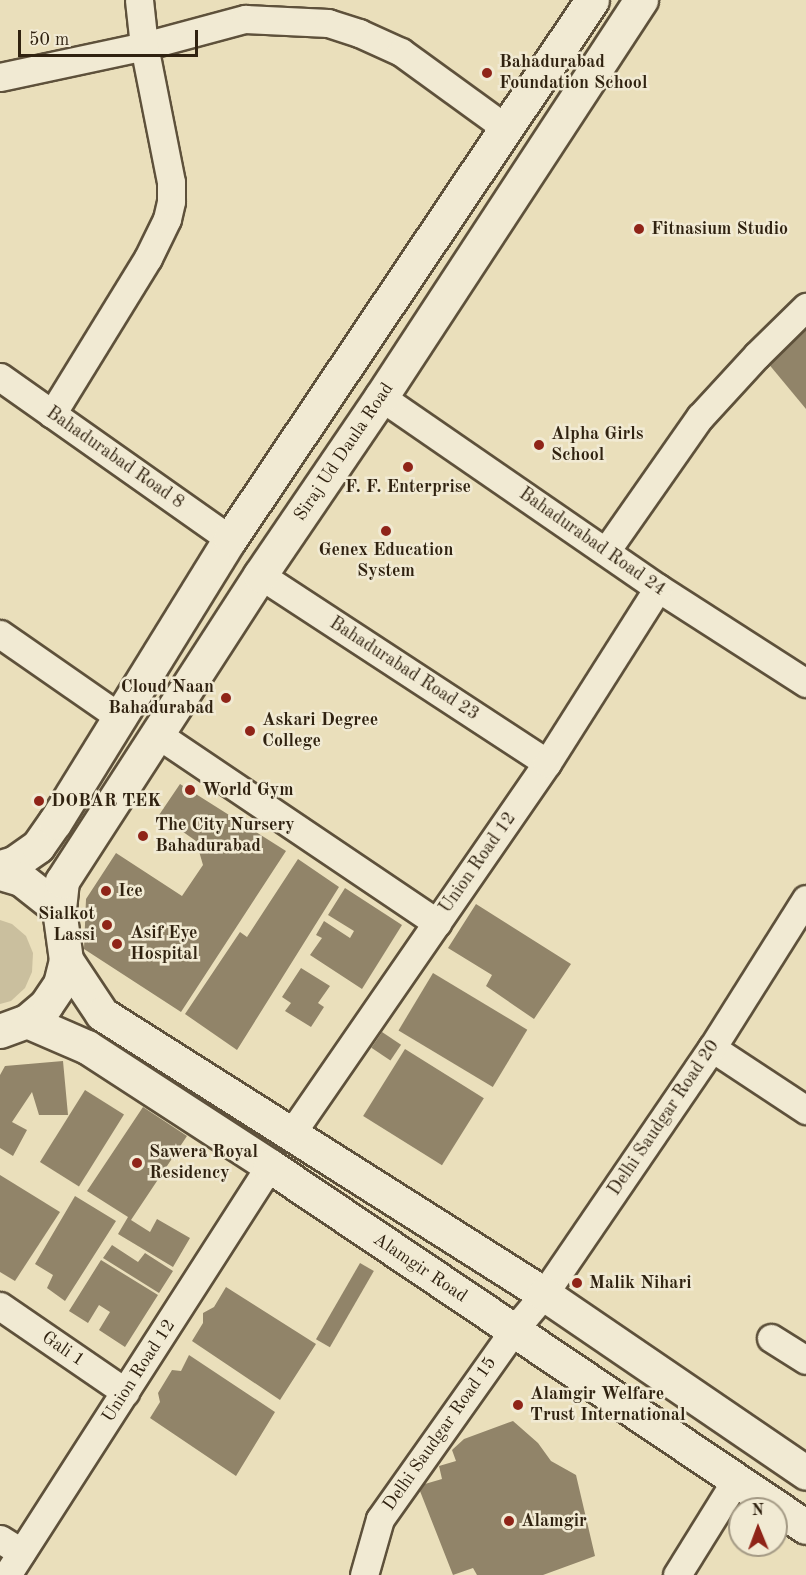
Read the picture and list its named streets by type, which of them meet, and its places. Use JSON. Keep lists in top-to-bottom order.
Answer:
{
  "streets": {
    "main road": ["Siraj Ud Daula Road", "Alamgir Road"],
    "street": [
      "Bahadurabad Road 8",
      "Bahadurabad Road 24",
      "Bahadurabad Road 23",
      "Union Road 12",
      "Delhi Saudgar Road 20",
      "Gali 1",
      "Delhi Saudgar Road 15"
    ]
  },
  "crossings": [
    ["Siraj Ud Daula Road", "Bahadurabad Road 24"],
    ["Siraj Ud Daula Road", "Bahadurabad Road 23"],
    ["Bahadurabad Road 24", "Union Road 12"],
    ["Bahadurabad Road 23", "Union Road 12"],
    ["Union Road 12", "Alamgir Road"],
    ["Union Road 12", "Gali 1"],
    ["Delhi Saudgar Road 20", "Alamgir Road"],
    ["Delhi Saudgar Road 20", "Delhi Saudgar Road 15"],
    ["Alamgir Road", "Delhi Saudgar Road 15"]
  ],
  "places": [
    "Bahadurabad Foundation School",
    "Fitnasium Studio",
    "Alpha Girls School",
    "F. F. Enterprise",
    "Genex Education System",
    "Cloud Naan Bahadurabad",
    "Askari Degree College",
    "World Gym",
    "DOBAR TEK",
    "The City Nursery Bahadurabad",
    "Ice",
    "Sialkot Lassi",
    "Asif Eye Hospital",
    "Sawera Royal Residency",
    "Malik Nihari",
    "Alamgir Welfare Trust International",
    "Alamgir"
  ],
  "scale_bar": "50 m",
  "north": "top"
}
